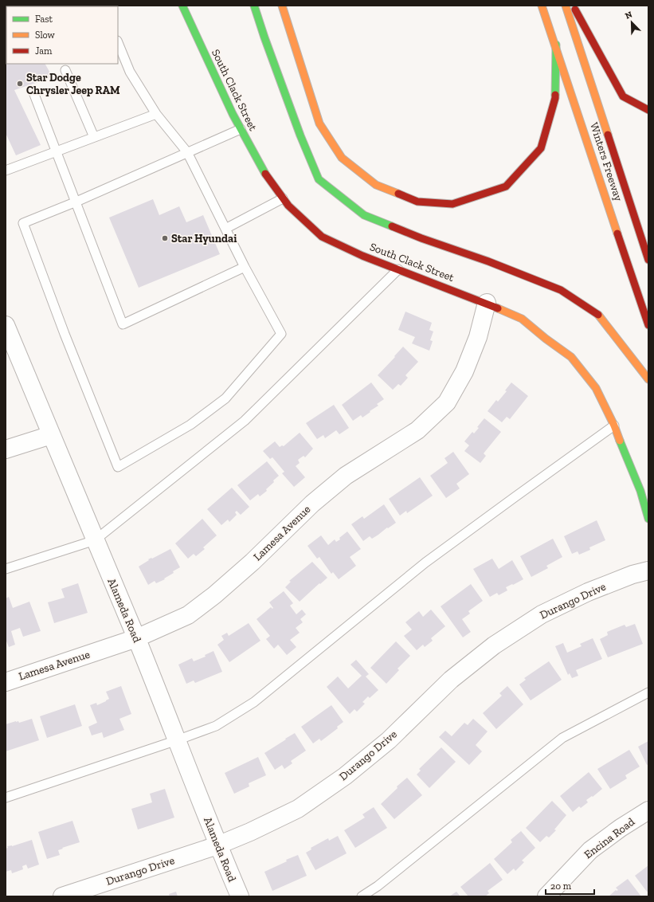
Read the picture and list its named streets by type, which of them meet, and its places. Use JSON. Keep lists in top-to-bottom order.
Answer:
{
  "streets": {
    "main road": ["South Clack Street", "Winters Freeway"],
    "street": [
      "Lamesa Avenue",
      "Durango Drive",
      "Alameda Road",
      "Encina Road"
    ]
  },
  "crossings": [
    ["South Clack Street", "Lamesa Avenue"],
    ["Lamesa Avenue", "Alameda Road"],
    ["Durango Drive", "Alameda Road"]
  ],
  "places": ["Star Dodge Chrysler Jeep RAM", "Star Hyundai"],
  "legend": ["Fast", "Slow", "Jam"],
  "scale_bar": "20 m",
  "north": "top left"
}
